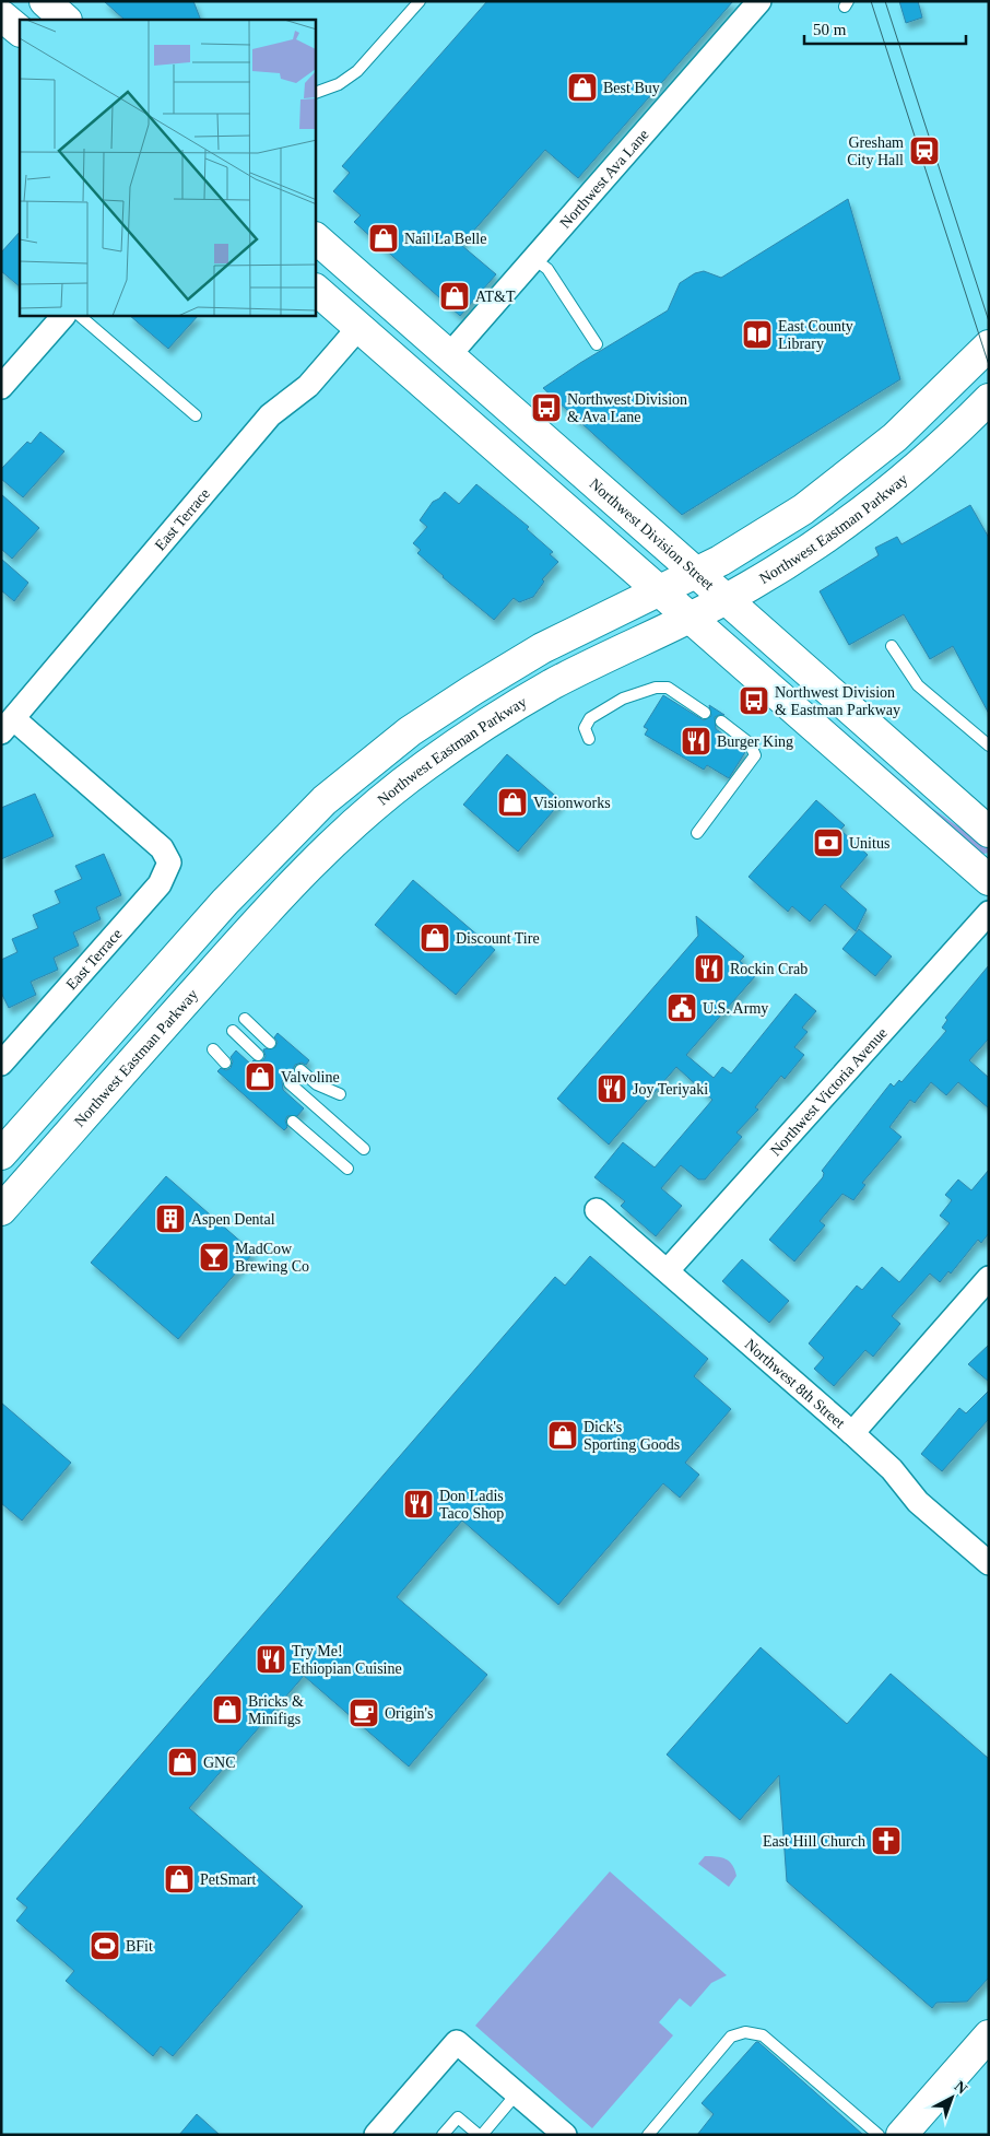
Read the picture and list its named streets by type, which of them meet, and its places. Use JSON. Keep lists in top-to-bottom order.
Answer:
{
  "streets": {
    "main road": ["Northwest Eastman Parkway", "Northwest Division Street"],
    "street": [
      "Northwest Ava Lane",
      "East Terrace",
      "Northwest Victoria Avenue",
      "Northwest 8th Street"
    ]
  },
  "crossings": [
    ["Northwest Ava Lane", "Northwest Division Street"],
    ["Northwest Eastman Parkway", "Northwest Division Street"],
    ["Northwest Victoria Avenue", "Northwest 8th Street"]
  ],
  "places": {
    "shop": [
      "Best Buy",
      "Nail La Belle",
      "AT&T",
      "Visionworks",
      "Discount Tire",
      "Valvoline",
      "Dick's Sporting Goods",
      "Bricks & Minifigs",
      "GNC",
      "PetSmart"
    ],
    "station": ["Gresham City Hall"],
    "library": ["East County Library"],
    "bus stop": ["Northwest Division & Ava Lane", "Northwest Division & Eastman Parkway"],
    "restaurant": [
      "Burger King",
      "Rockin Crab",
      "Joy Teriyaki",
      "Don Ladis Taco Shop",
      "Try Me! Ethiopian Cuisine"
    ],
    "bank": ["Unitus"],
    "public building": ["U.S. Army"],
    "building": ["Aspen Dental"],
    "bar": ["MadCow Brewing Co"],
    "cafe": ["Origin's"],
    "church": ["East Hill Church"],
    "sports": ["BFit"]
  },
  "scale_bar": "50 m",
  "north": "top right"
}
